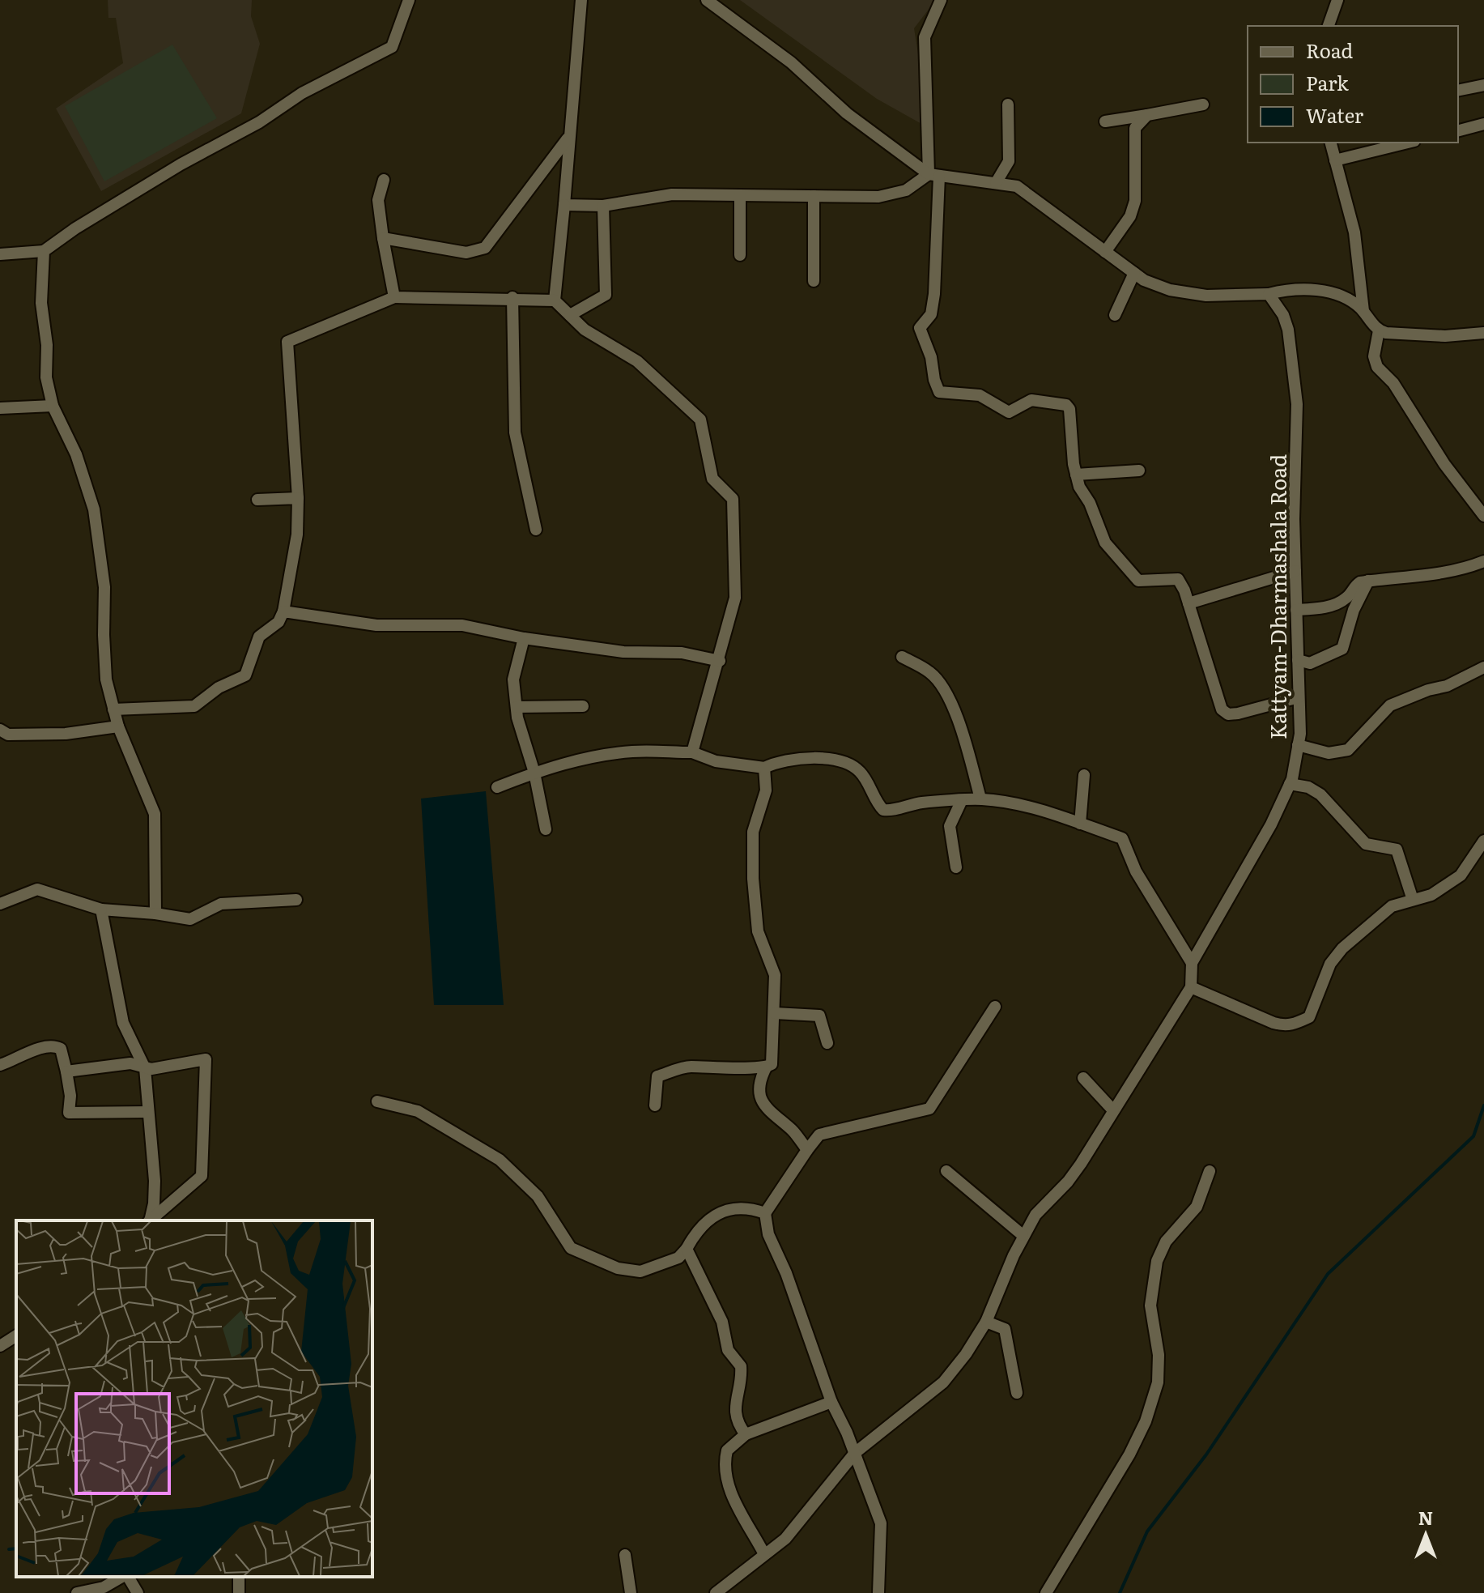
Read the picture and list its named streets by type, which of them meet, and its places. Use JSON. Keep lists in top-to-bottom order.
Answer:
{
  "streets": {
    "street": ["Kattyam-Dharmashala Road"]
  },
  "legend": ["Road", "Park", "Water"],
  "north": "top"
}
